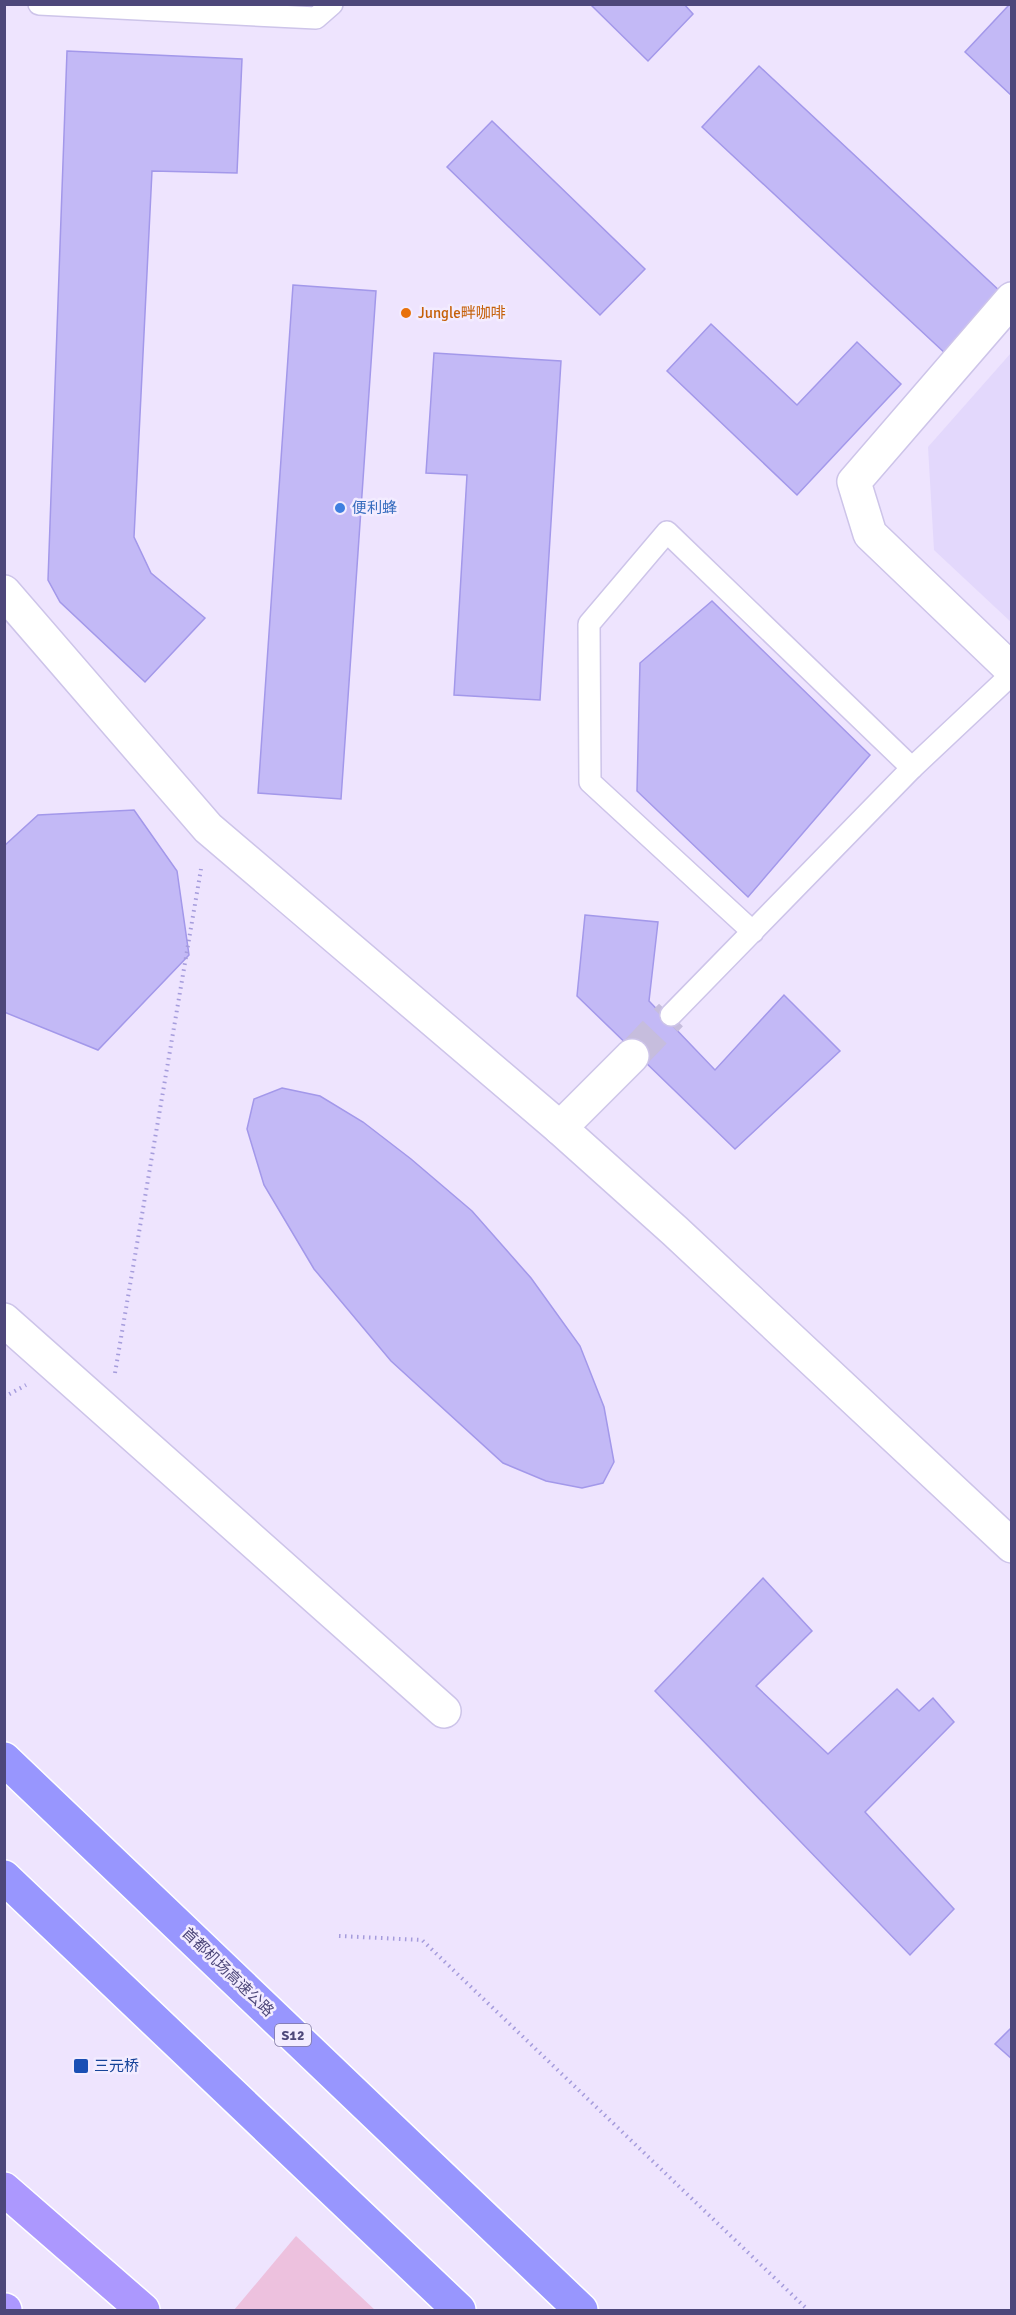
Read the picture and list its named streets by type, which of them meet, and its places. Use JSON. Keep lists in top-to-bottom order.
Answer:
{
  "streets": {
    "highway": ["首都机场高速公路", "S12"]
  },
  "places": {
    "other": ["Jungle畔咖啡", "便利蜂"],
    "transit": ["三元桥"]
  }
}
